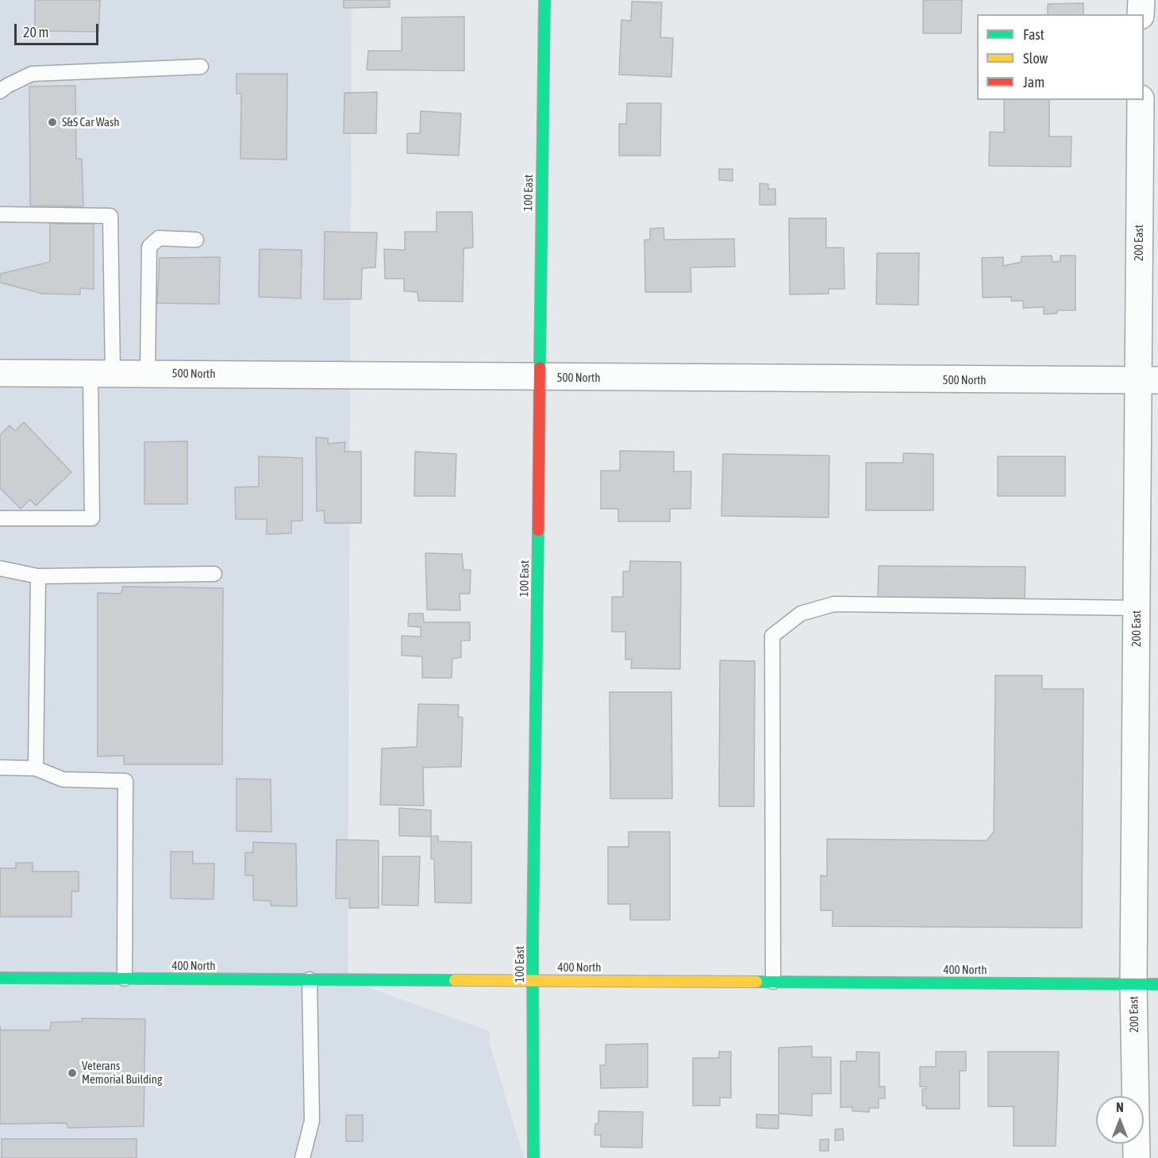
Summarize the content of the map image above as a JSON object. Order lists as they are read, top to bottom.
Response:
{
  "streets": {
    "street": [
      "100 East",
      "200 East",
      "500 North",
      "400 North"
    ]
  },
  "crossings": [
    ["100 East", "500 North"],
    ["100 East", "400 North"],
    ["200 East", "500 North"],
    ["200 East", "400 North"]
  ],
  "places": ["S&S Car Wash", "Veterans Memorial Building"],
  "legend": ["Fast", "Slow", "Jam"],
  "scale_bar": "20 m",
  "north": "top"
}
